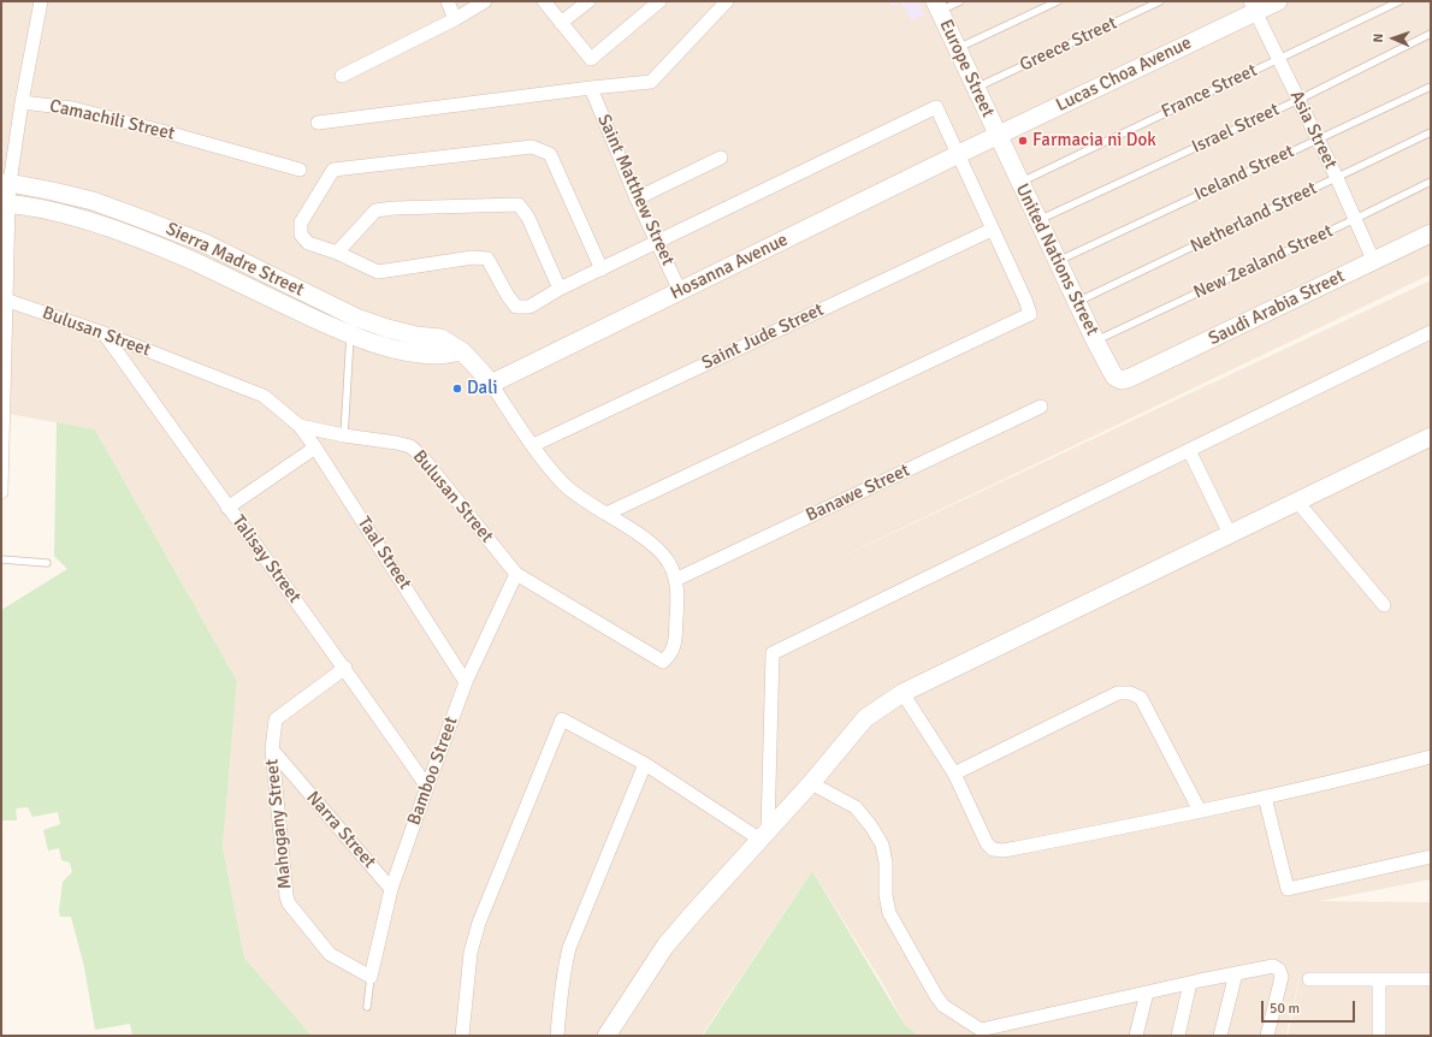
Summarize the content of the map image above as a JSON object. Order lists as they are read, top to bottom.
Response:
{
  "streets": {
    "main road": [
      "Europe Street",
      "Lucas Choa Avenue",
      "Sierra Madre Street",
      "United Nations Street",
      "Hosanna Avenue",
      "Saudi Arabia Street"
    ],
    "street": [
      "Camachili Street",
      "Asia Street",
      "Saint Matthew Street",
      "Bulusan Street",
      "Saint Jude Street",
      "Banawe Street",
      "Taal Street",
      "Talisay Street",
      "Bamboo Street",
      "Mahogany Street",
      "Narra Street"
    ],
    "lane": [
      "Greece Street",
      "France Street",
      "Israel Street",
      "Iceland Street",
      "Netherland Street",
      "New Zealand Street"
    ]
  },
  "crossings": [
    ["Greece Street", "Europe Street"],
    ["Europe Street", "Lucas Choa Avenue"],
    ["Europe Street", "United Nations Street"],
    ["Lucas Choa Avenue", "Asia Street"],
    ["Lucas Choa Avenue", "United Nations Street"],
    ["Lucas Choa Avenue", "Hosanna Avenue"],
    ["France Street", "Asia Street"],
    ["France Street", "United Nations Street"],
    ["Israel Street", "Asia Street"],
    ["Israel Street", "United Nations Street"],
    ["Asia Street", "Iceland Street"],
    ["Asia Street", "Netherland Street"],
    ["Asia Street", "New Zealand Street"],
    ["Asia Street", "Saudi Arabia Street"],
    ["Iceland Street", "United Nations Street"],
    ["Saint Matthew Street", "Hosanna Avenue"],
    ["Netherland Street", "United Nations Street"],
    ["Sierra Madre Street", "Hosanna Avenue"],
    ["Sierra Madre Street", "Bulusan Street"],
    ["Sierra Madre Street", "Saint Jude Street"],
    ["Sierra Madre Street", "Banawe Street"],
    ["United Nations Street", "New Zealand Street"],
    ["United Nations Street", "Saudi Arabia Street"],
    ["Bulusan Street", "Taal Street"],
    ["Bulusan Street", "Talisay Street"],
    ["Bulusan Street", "Bamboo Street"],
    ["Taal Street", "Bamboo Street"],
    ["Talisay Street", "Bamboo Street"],
    ["Talisay Street", "Mahogany Street"],
    ["Bamboo Street", "Mahogany Street"],
    ["Bamboo Street", "Narra Street"],
    ["Mahogany Street", "Narra Street"]
  ],
  "places": ["Farmacia ni Dok", "Dali"],
  "scale_bar": "50 m",
  "north": "left"
}
